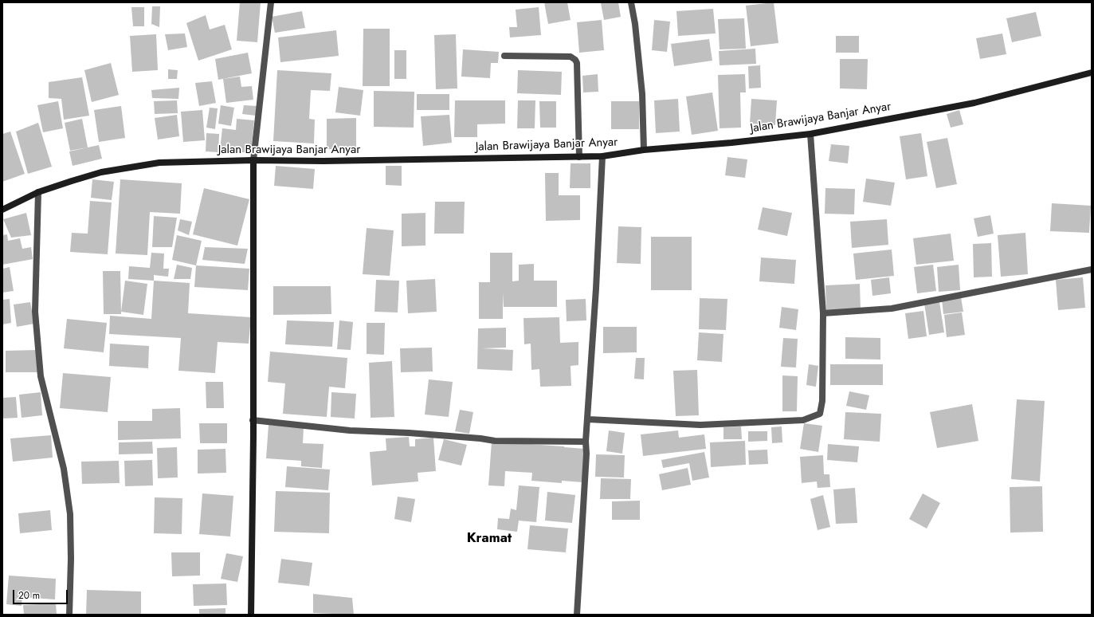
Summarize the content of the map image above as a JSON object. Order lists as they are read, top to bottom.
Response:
{
  "streets": {
    "street": ["Jalan Brawijaya Banjar Anyar"]
  },
  "districts": ["Kramat"],
  "scale_bar": "20 m"
}
